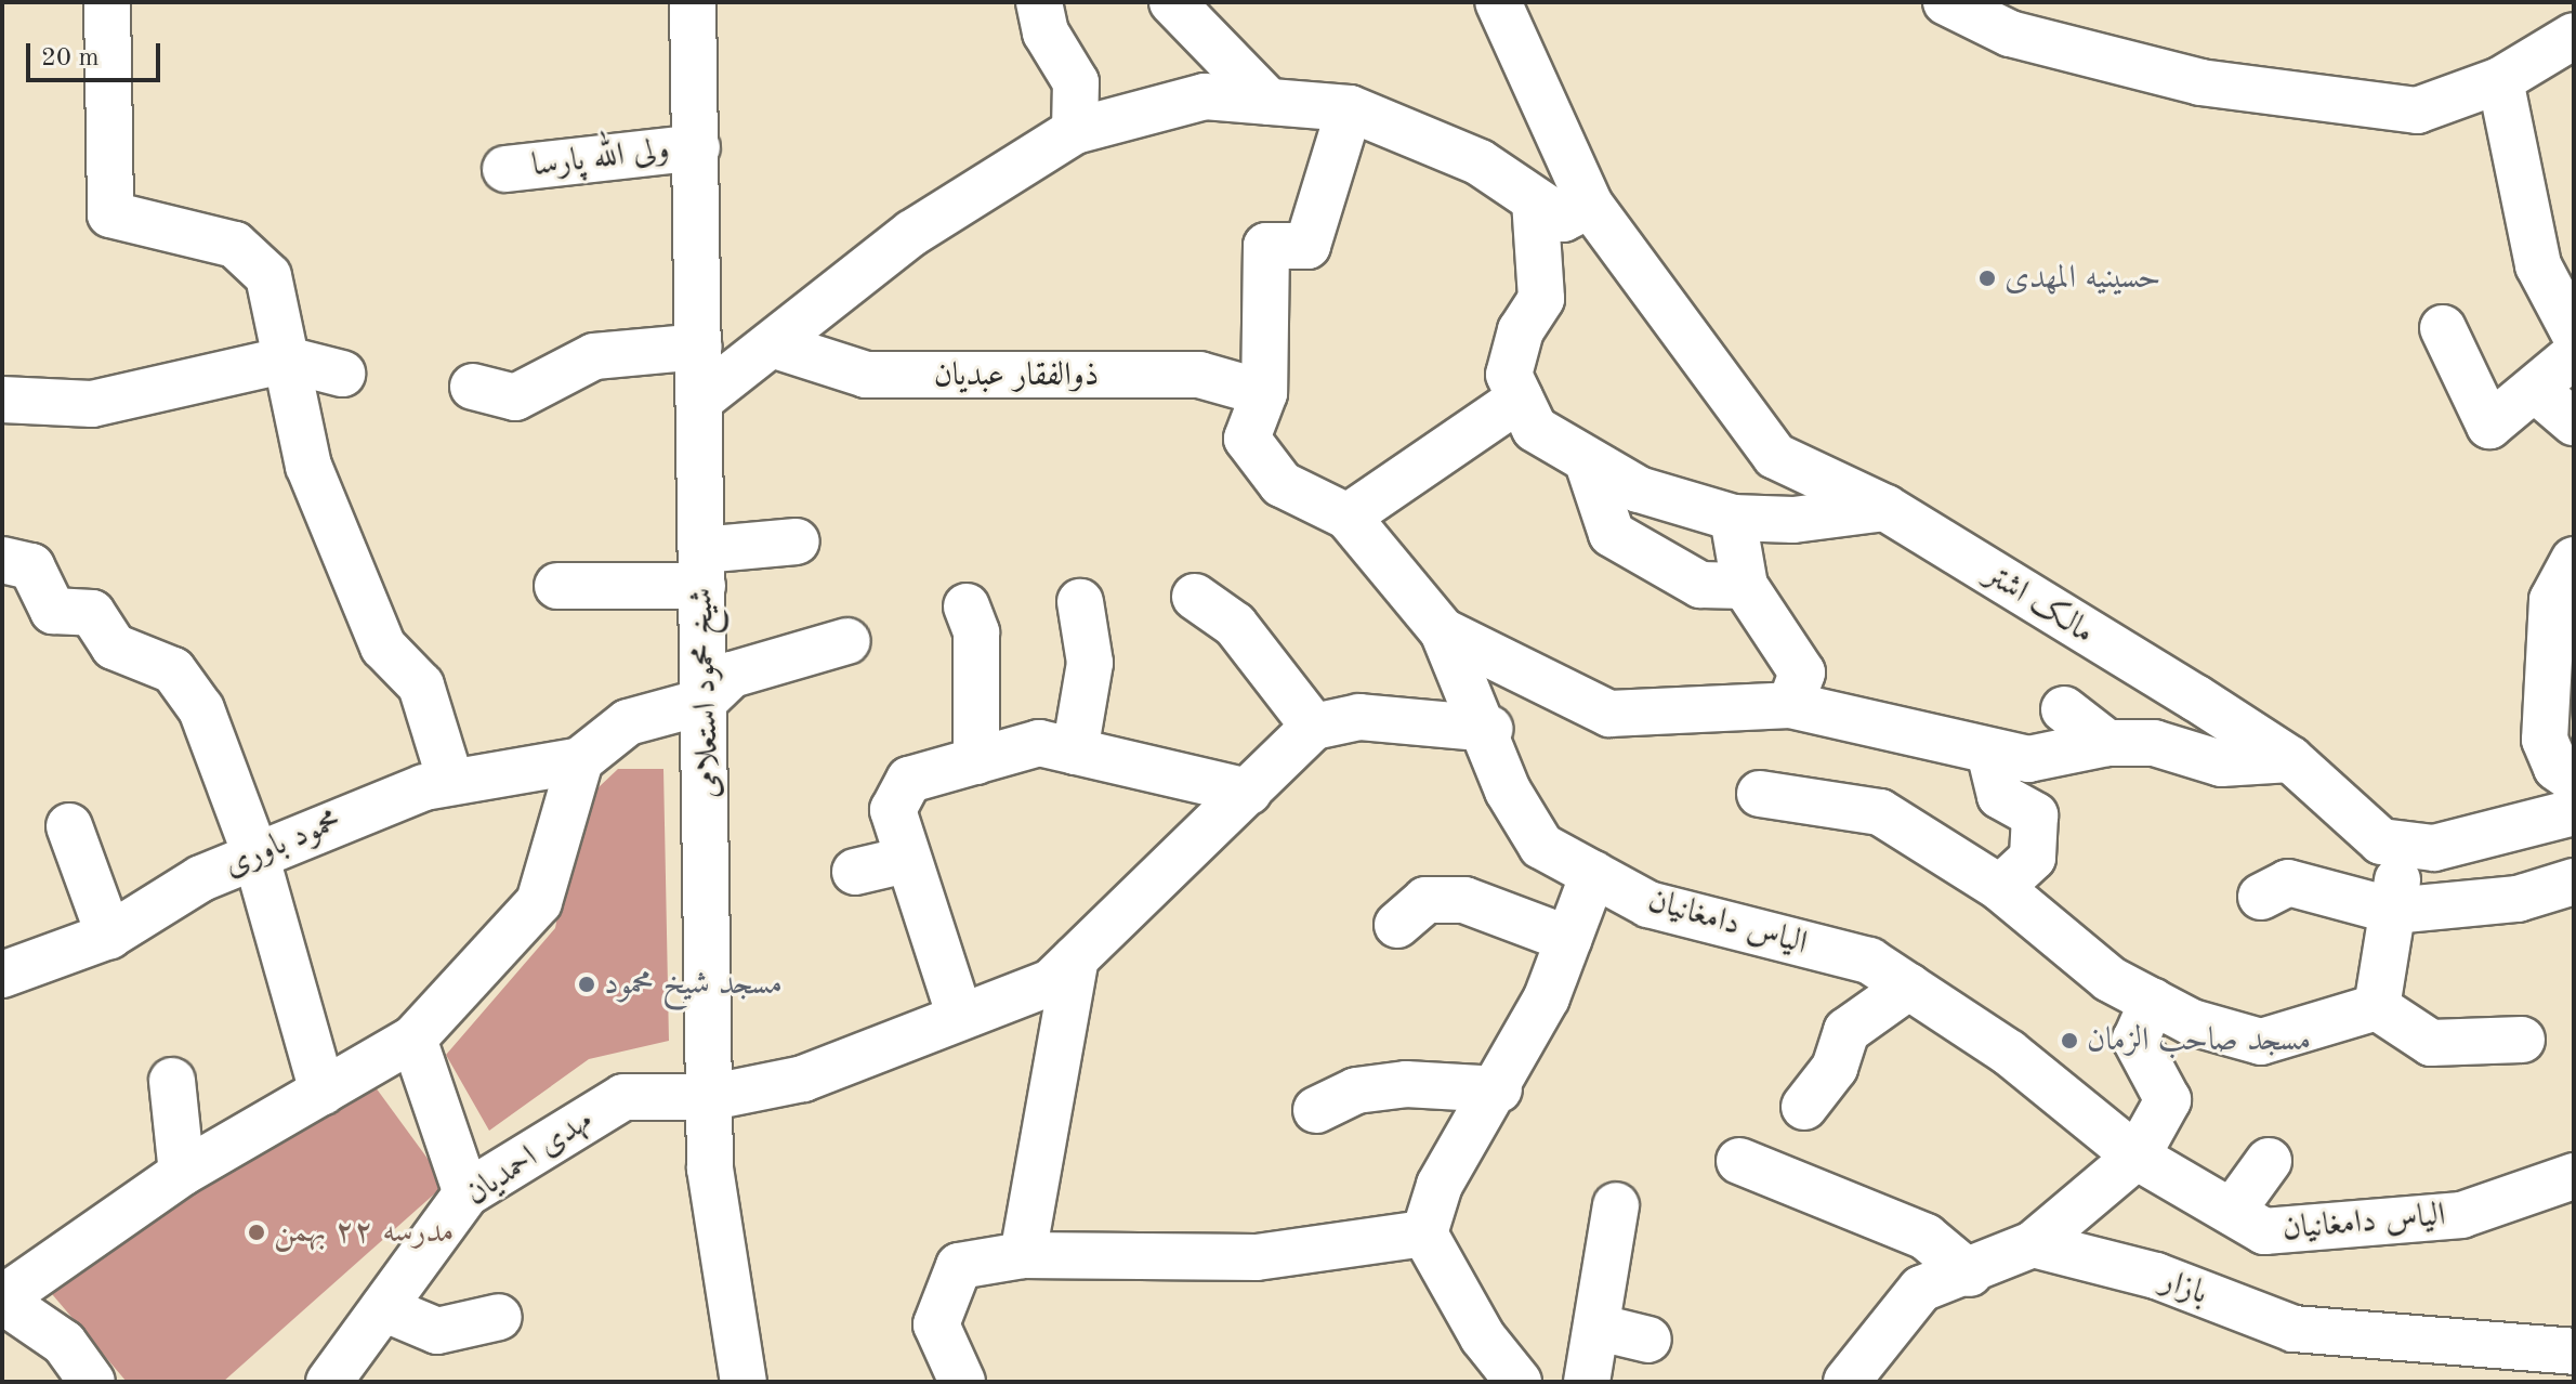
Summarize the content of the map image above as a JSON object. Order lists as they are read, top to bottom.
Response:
{
  "streets": {
    "street": [
      "ولی الله پارسا",
      "ذوالفقار عبدیان",
      "مالک اشتر",
      "شیخ محمود استعلامی",
      "محمود باوری",
      "الیاس دامغانیان",
      "مهدی احمدیان",
      "بازار"
    ]
  },
  "crossings": [
    ["ولی الله پارسا", "شیخ محمود استعلامی"],
    ["ذوالفقار عبدیان", "الیاس دامغانیان"],
    ["شیخ محمود استعلامی", "مهدی احمدیان"]
  ],
  "places": [
    "حسینیه المهدی",
    "مسجد شیخ محمود",
    "مسجد صاحب الزمان",
    "مدرسه ۲۲ بهمن"
  ],
  "scale_bar": "20 m"
}
